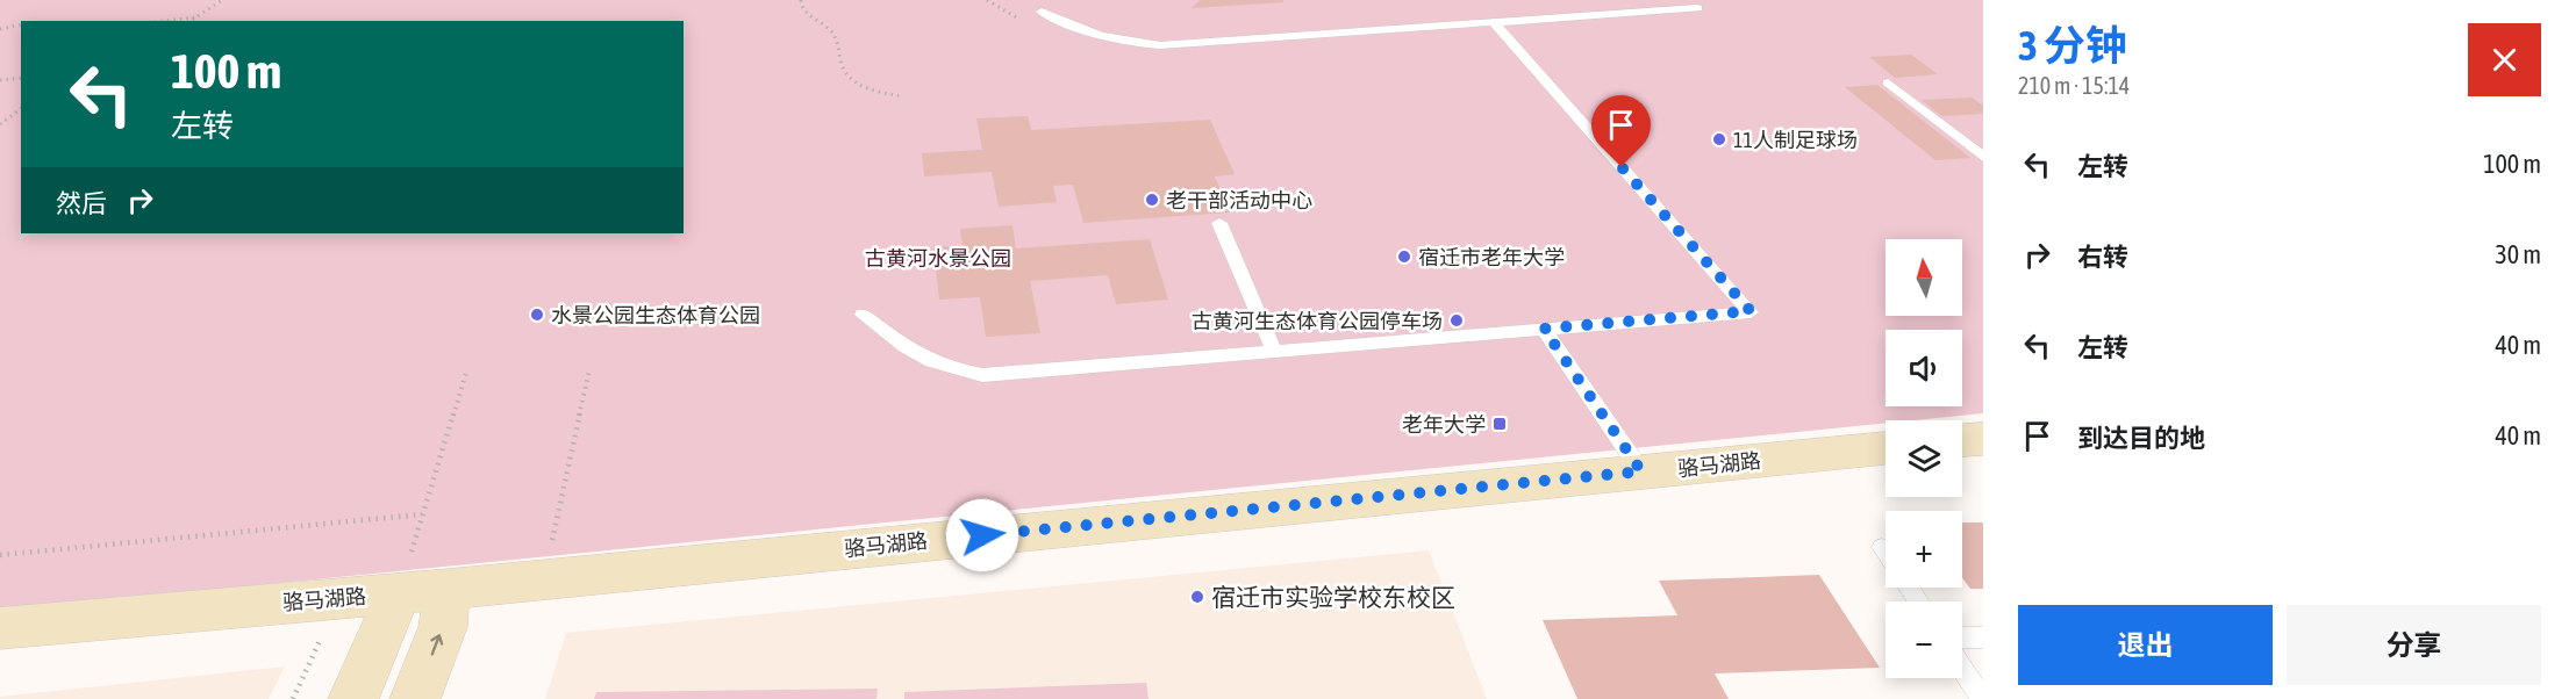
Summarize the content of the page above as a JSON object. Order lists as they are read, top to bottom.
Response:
{
  "streets": {
    "street": ["骆马湖路"]
  },
  "parks": ["古黄河水景公园"],
  "places": {
    "other": [
      "11人制足球场",
      "老干部活动中心",
      "宿迁市老年大学",
      "水景公园生态体育公园",
      "古黄河生态体育公园停车场",
      "宿迁市实验学校东校区"
    ],
    "transit": ["老年大学"]
  },
  "north": "top",
  "page": {
    "heading": ["3 分钟", "210 m · 15:14"],
    "turn": ["100 m", "左转"],
    "list": [
      {
        "name": "左转",
        "value": "100 m"
      },
      {
        "name": "右转",
        "value": "30 m"
      },
      {
        "name": "左转",
        "value": "40 m"
      },
      {
        "name": "到达目的地",
        "value": "40 m"
      }
    ],
    "then": "然后",
    "map_buttons": ["+", "−"],
    "buttons": ["退出", "分享"]
  }
}
